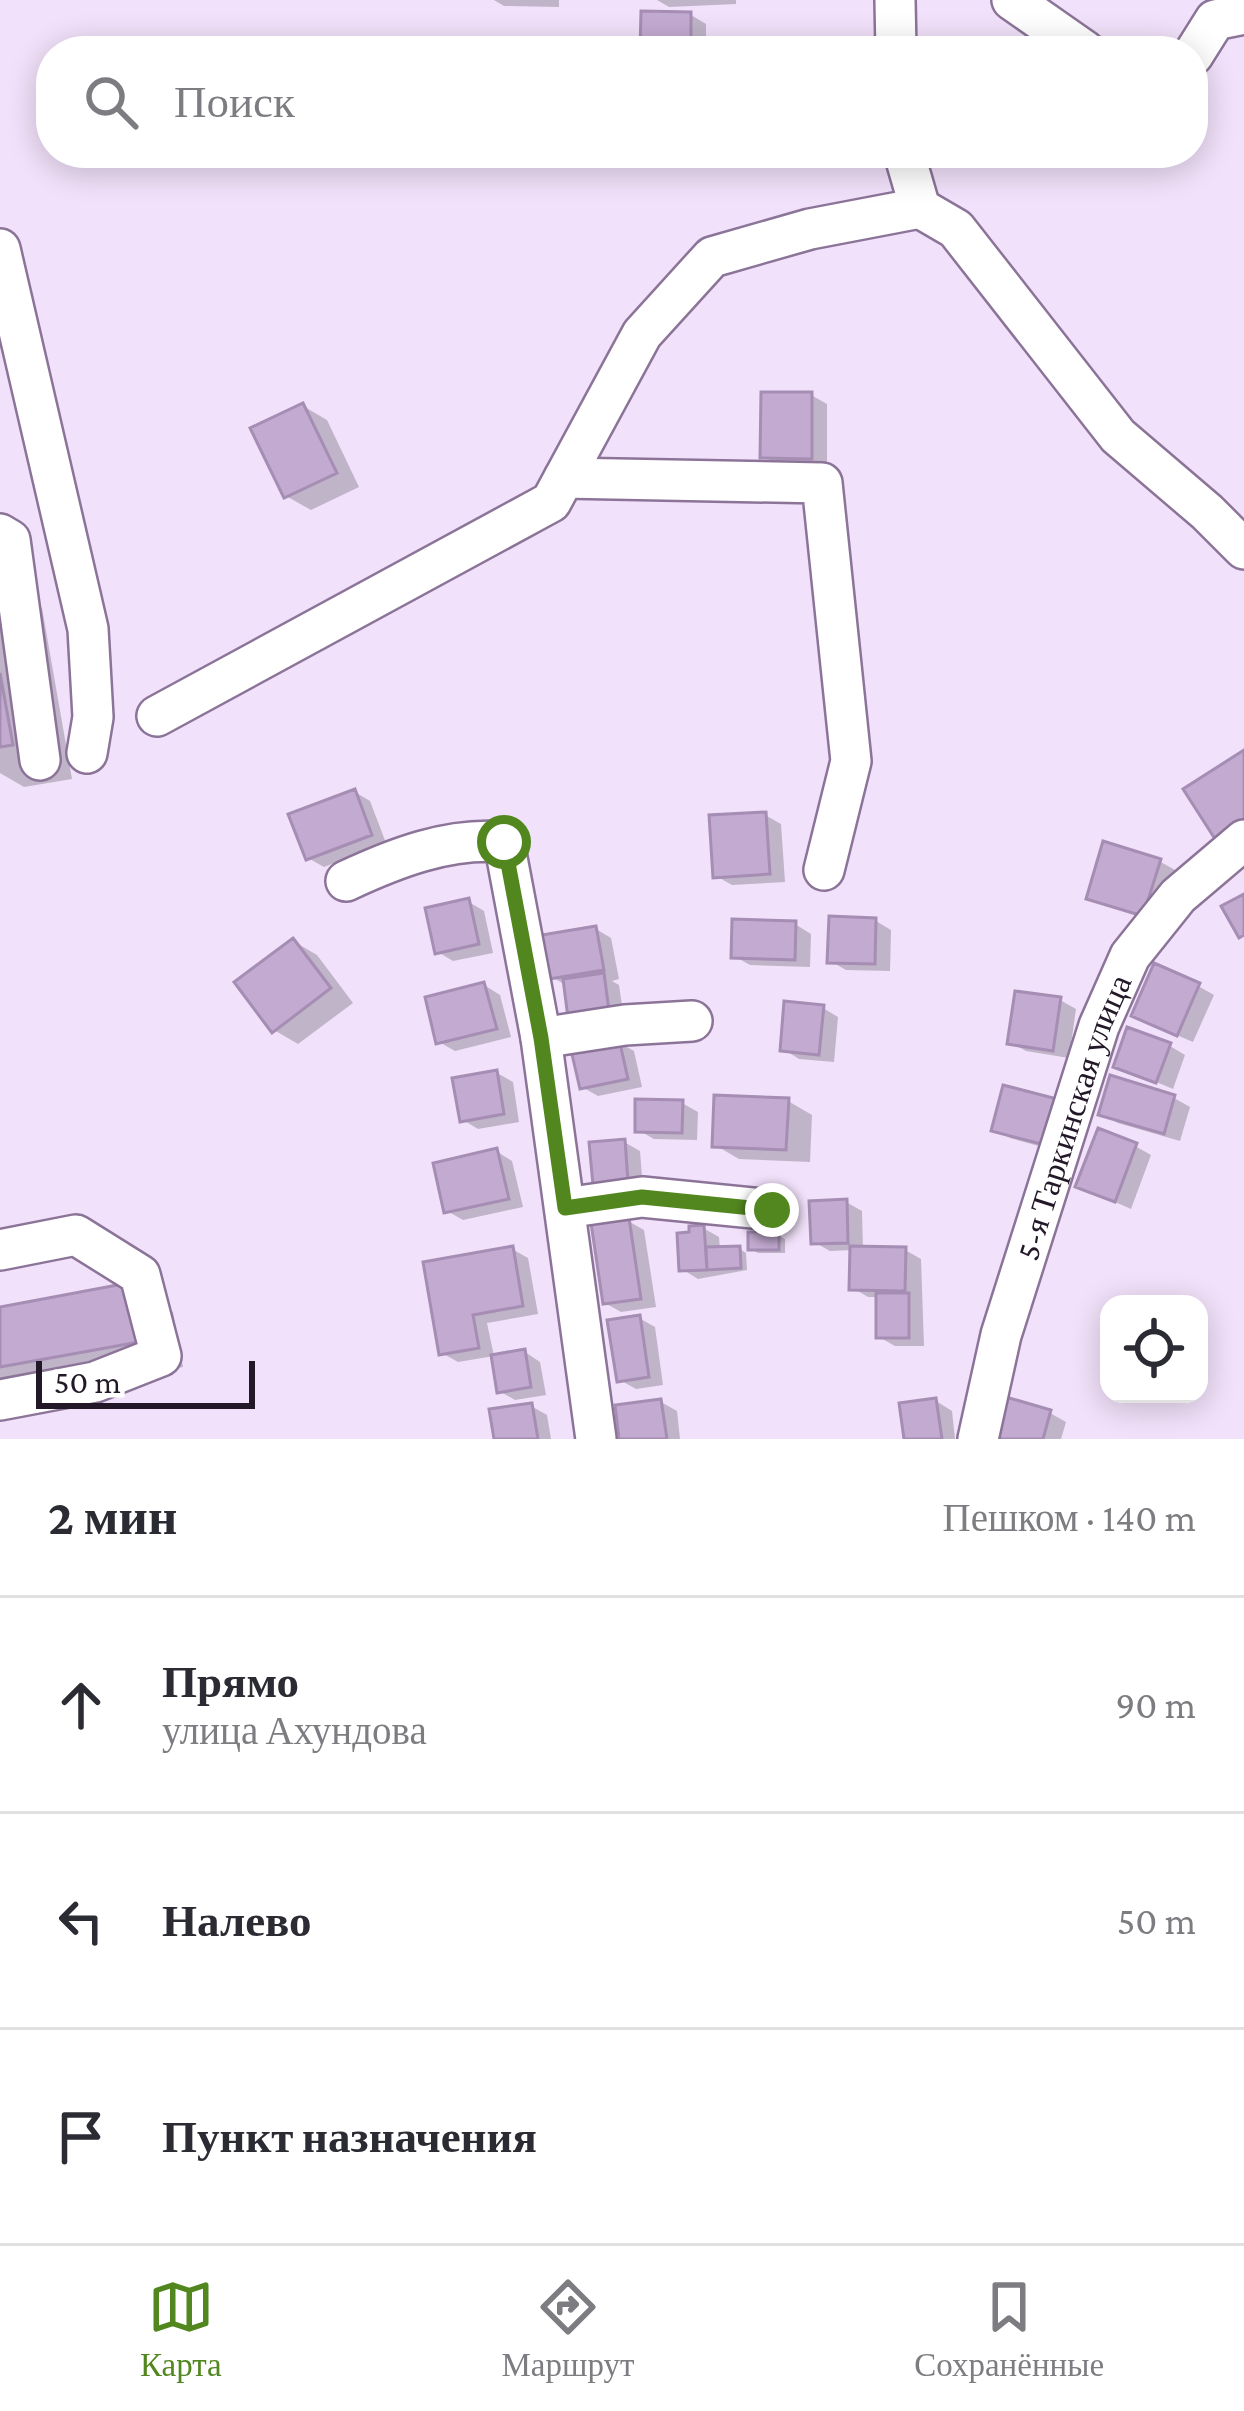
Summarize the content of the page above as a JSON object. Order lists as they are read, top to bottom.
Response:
{
  "streets": {
    "street": ["5-я Таркинская улица"]
  },
  "scale_bar": "50 m",
  "page": {
    "search": "Поиск",
    "scale": "50 m",
    "heading": ["2 мин", "Пешком · 140 m"],
    "list": [
      ["Прямо", "улица Ахундова", "90 m"],
      ["Налево", "50 m"],
      "Пункт назначения"
    ],
    "nav": ["Карта", "Маршрут", "Сохранённые"]
  }
}
